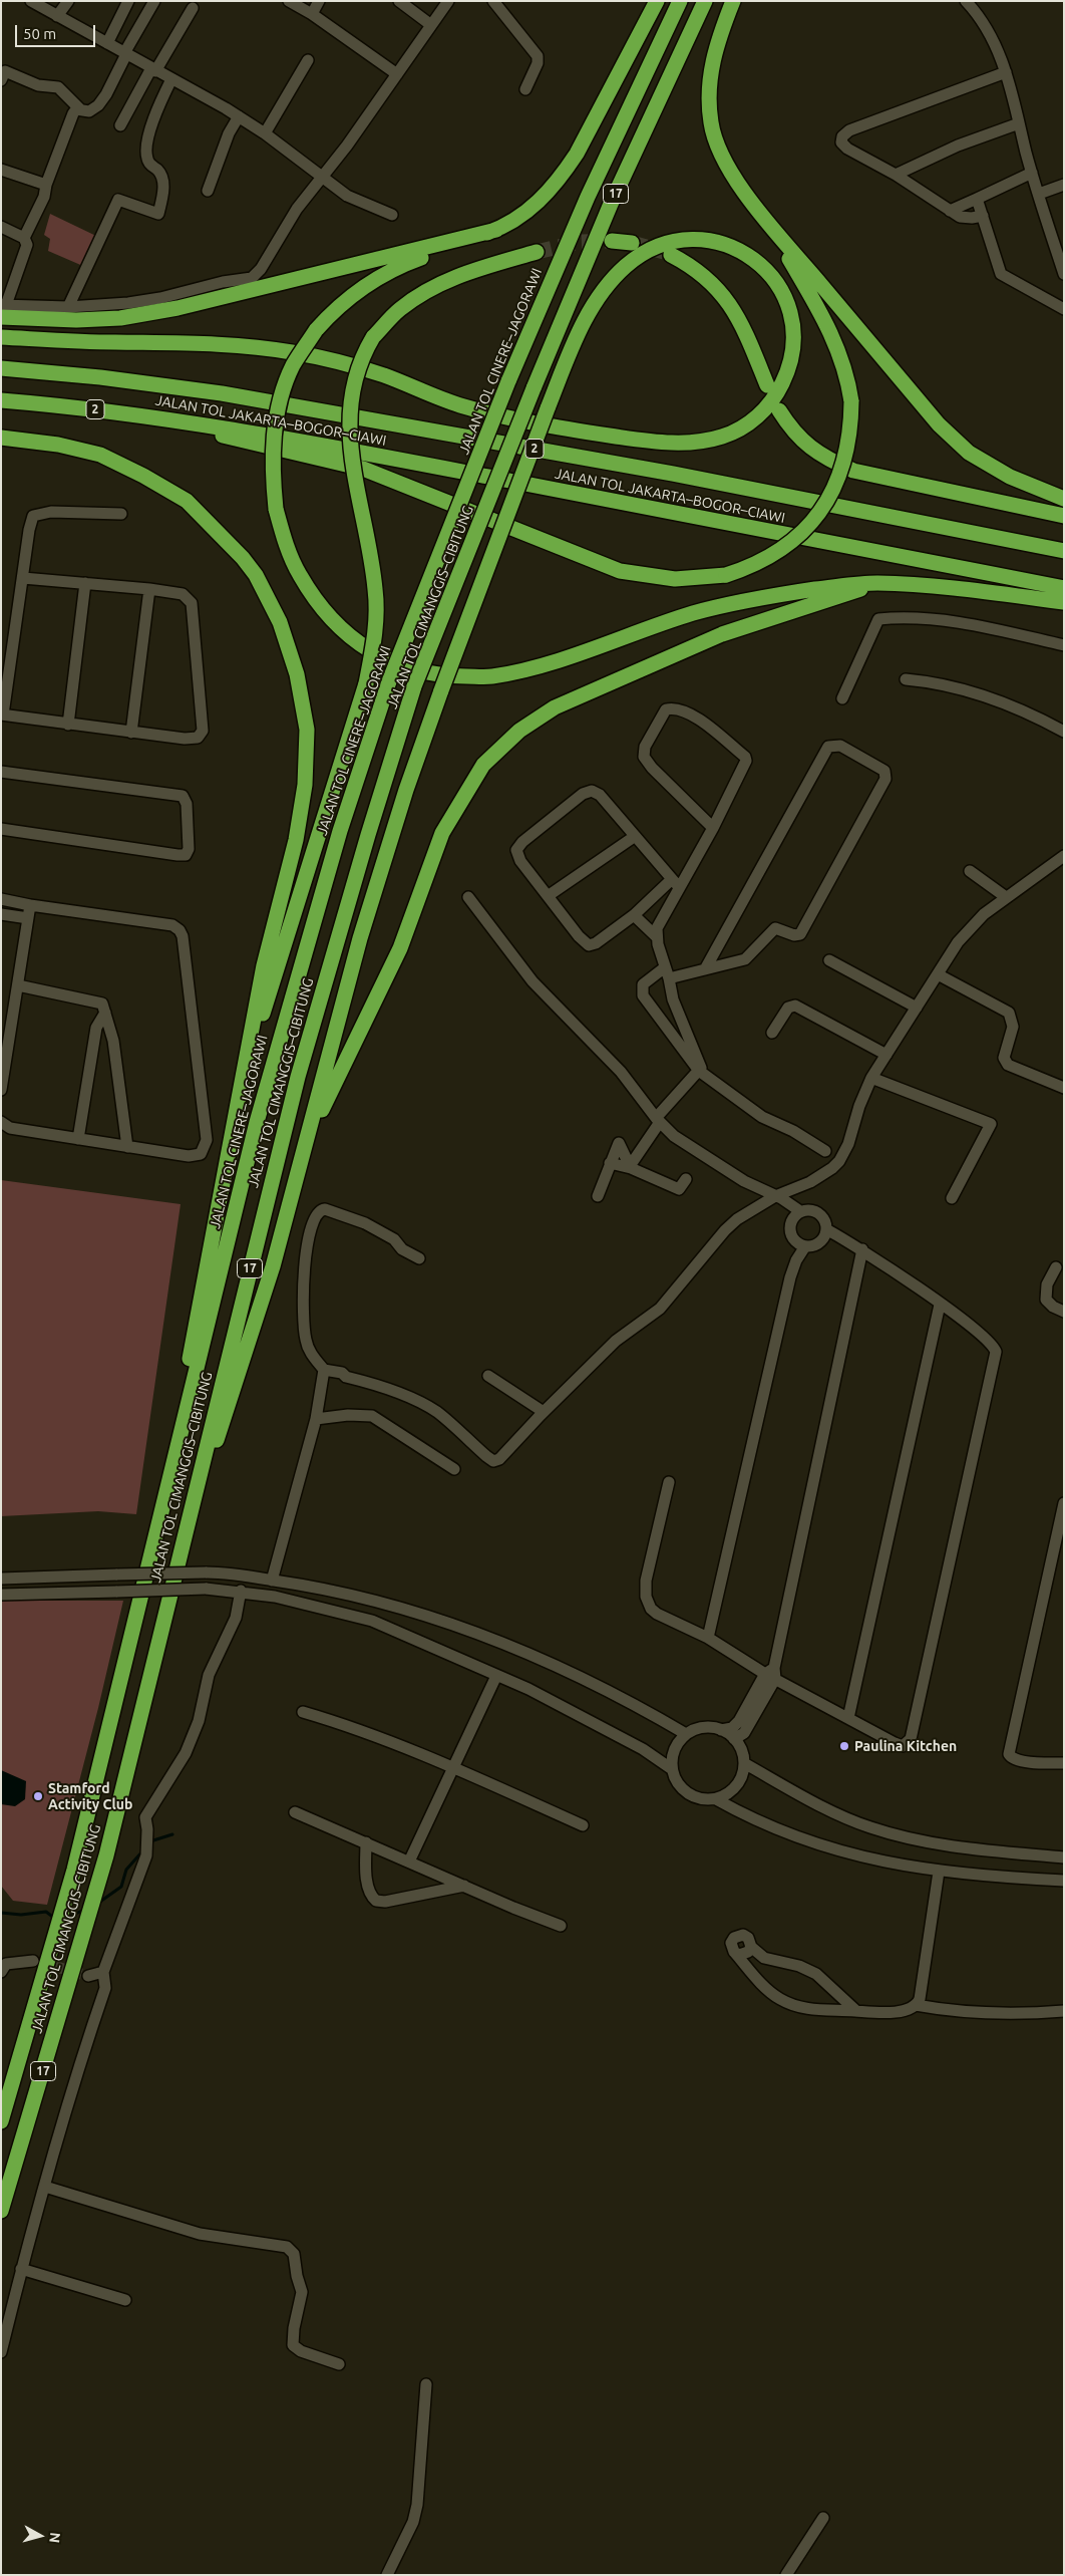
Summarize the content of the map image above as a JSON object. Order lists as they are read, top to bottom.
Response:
{
  "streets": {
    "highway": [
      "17",
      "JALAN TOL CINERE–JAGORAWI",
      "2",
      "JALAN TOL JAKARTA–BOGOR–CIAWI",
      "JALAN TOL CIMANGGIS–CIBITUNG"
    ]
  },
  "crossings": [
    ["JALAN TOL CINERE–JAGORAWI", "JALAN TOL CIMANGGIS–CIBITUNG"]
  ],
  "places": ["Paulina Kitchen", "Stamford Activity Club"],
  "scale_bar": "50 m",
  "north": "right"
}
